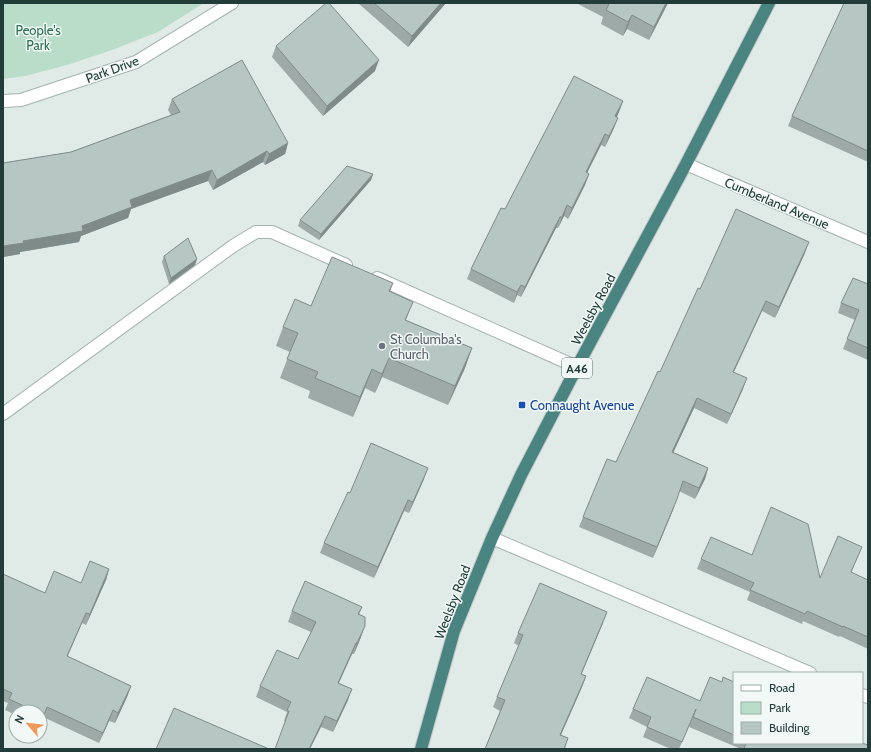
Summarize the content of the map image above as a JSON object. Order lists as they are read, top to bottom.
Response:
{
  "streets": {
    "highway": ["Weelsby Road", "A46"],
    "street": ["Park Drive", "Cumberland Avenue"]
  },
  "crossings": [
    ["Cumberland Avenue", "Weelsby Road"]
  ],
  "parks": ["People's Park"],
  "places": {
    "other": ["St Columba's Church"],
    "transit": ["Connaught Avenue"]
  },
  "legend": ["Road", "Park", "Building"],
  "north": "top left"
}
